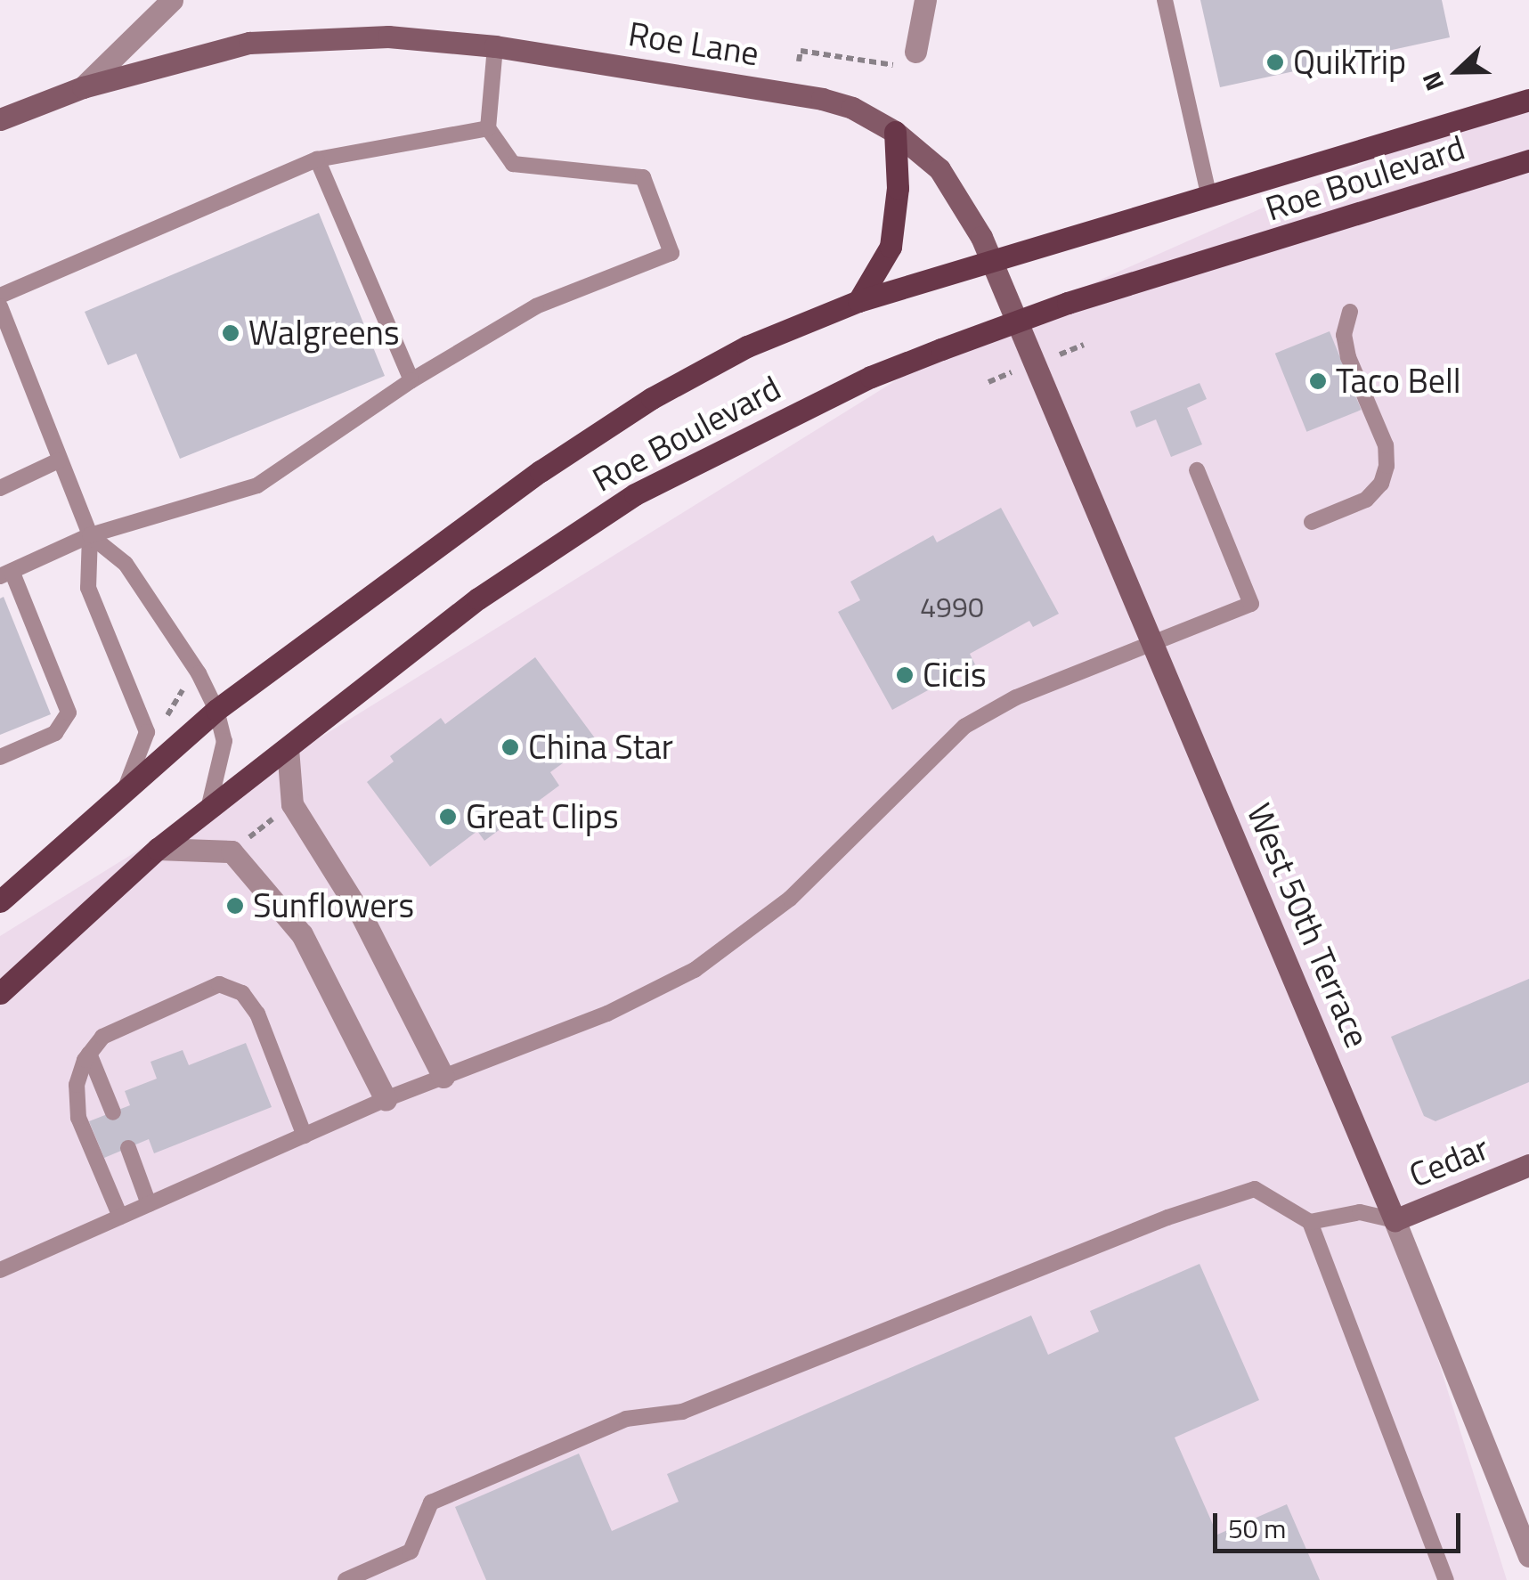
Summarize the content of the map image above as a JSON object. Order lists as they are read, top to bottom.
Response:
{
  "streets": {
    "main road": ["Roe Boulevard"],
    "street": ["Roe Lane", "West 50th Terrace", "Cedar"]
  },
  "crossings": [
    ["Roe Lane", "Roe Boulevard"],
    ["Roe Lane", "West 50th Terrace"],
    ["Roe Boulevard", "West 50th Terrace"],
    ["West 50th Terrace", "Cedar"]
  ],
  "places": [
    "QuikTrip",
    "Walgreens",
    "Taco Bell",
    "Cicis",
    "China Star",
    "Great Clips",
    "Sunflowers"
  ],
  "house_numbers": ["4990"],
  "scale_bar": "50 m",
  "north": "left"
}
